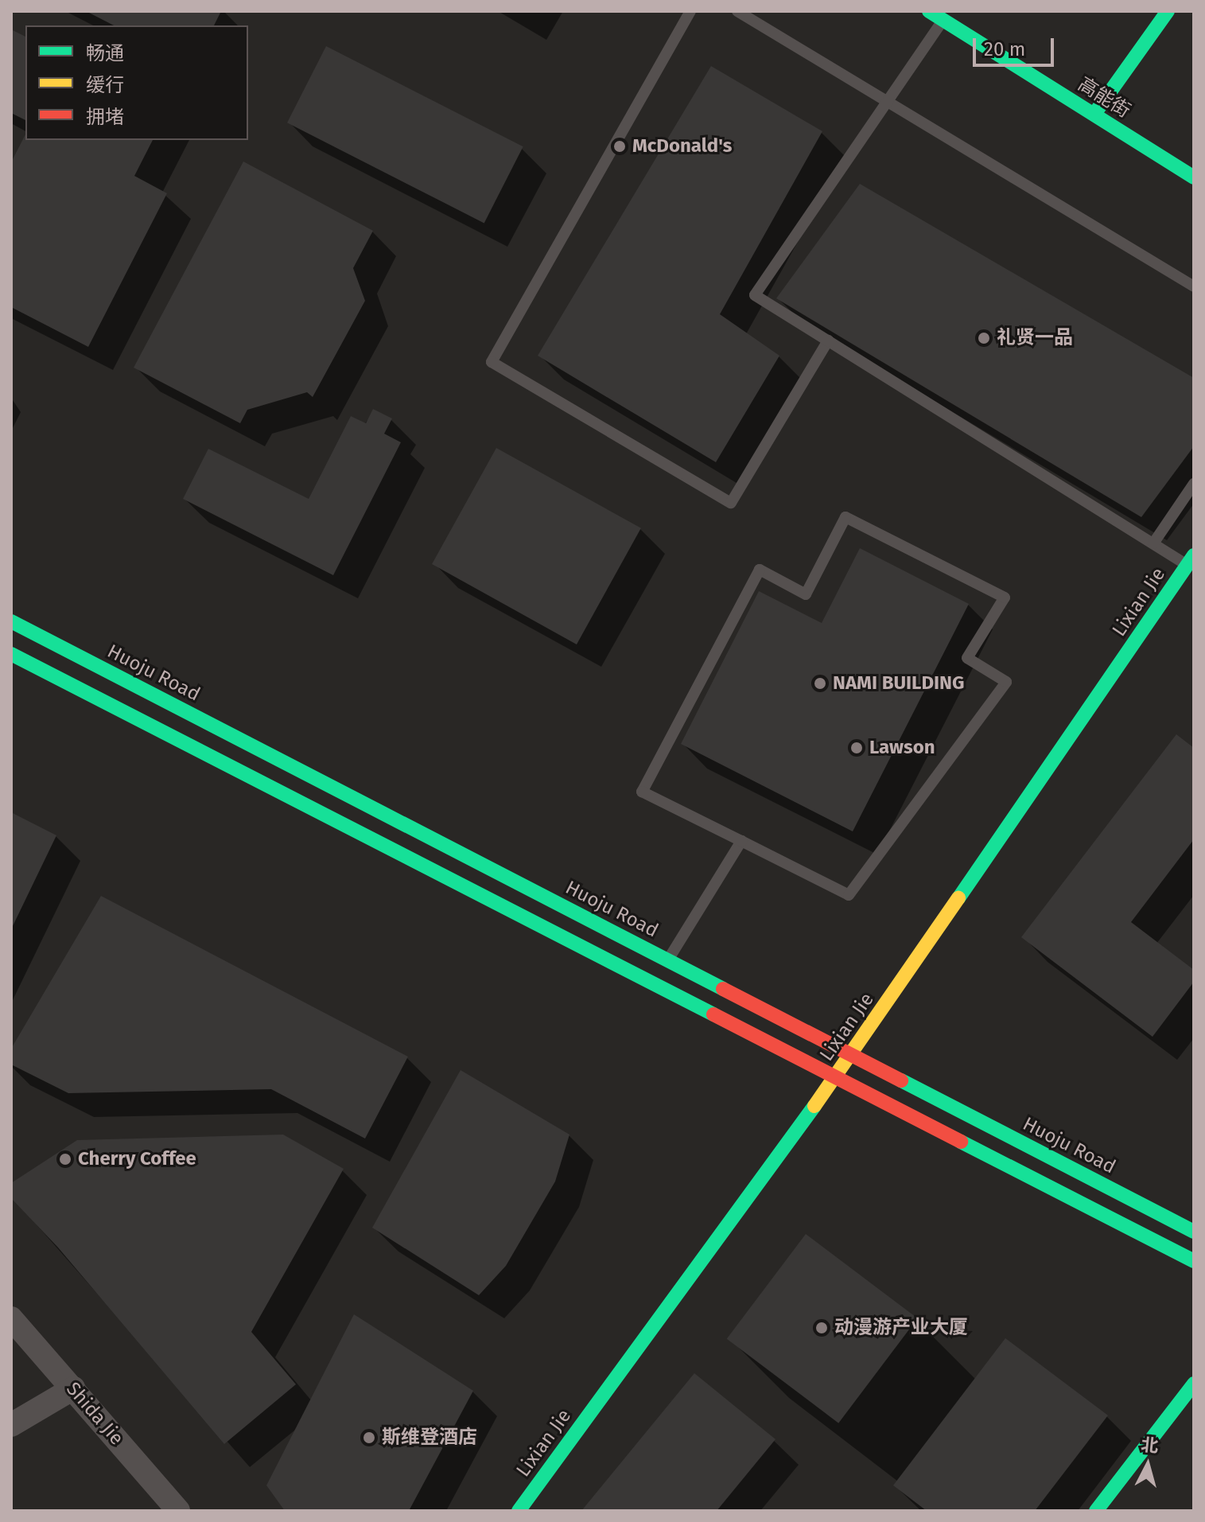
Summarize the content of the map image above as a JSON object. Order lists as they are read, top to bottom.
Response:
{
  "streets": {
    "street": [
      "高能街",
      "Lixian Jie",
      "Huoju Road",
      "Shida Jie"
    ]
  },
  "crossings": [
    ["Lixian Jie", "Huoju Road"]
  ],
  "places": [
    "McDonald's",
    "礼贤一品",
    "NAMI BUILDING",
    "Lawson",
    "Cherry Coffee",
    "动漫游产业大厦",
    "斯维登酒店"
  ],
  "legend": ["畅通", "缓行", "拥堵"],
  "scale_bar": "20 m",
  "north": "top"
}
